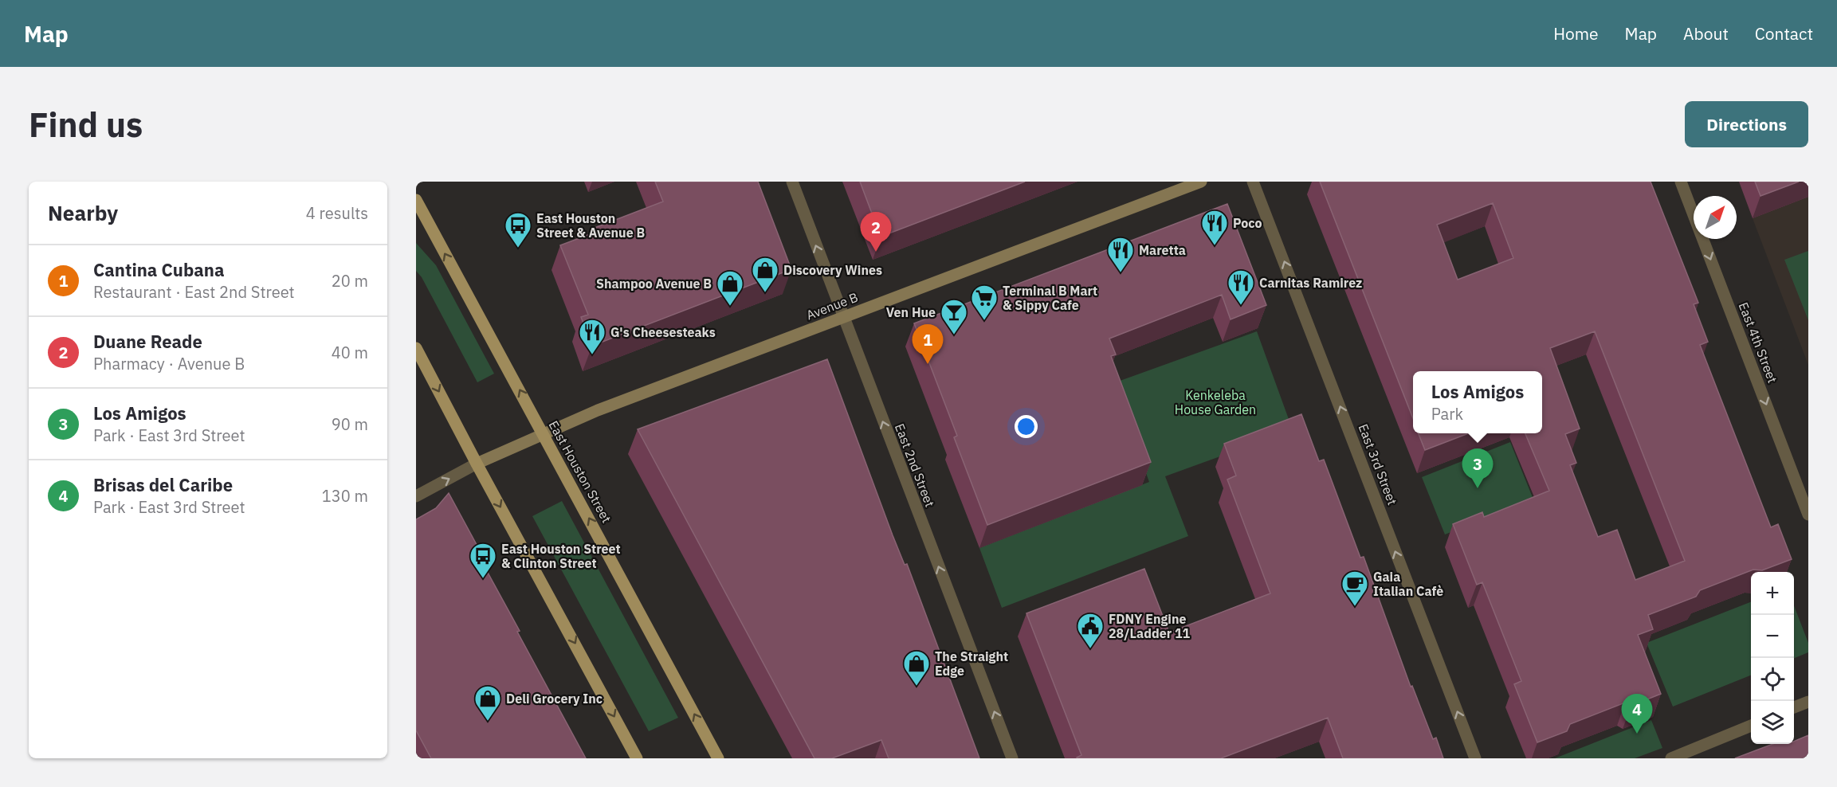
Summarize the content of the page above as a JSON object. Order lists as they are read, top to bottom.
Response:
{
  "streets": {
    "main road": ["East Houston Street"],
    "street": [
      "Avenue B",
      "East 4th Street",
      "East 3rd Street",
      "East 2nd Street"
    ]
  },
  "crossings": [
    ["Avenue B", "East 2nd Street"],
    ["Avenue B", "East Houston Street"]
  ],
  "one_way": ["East 4th Street", "East 3rd Street", "East 2nd Street"],
  "parks": ["Kenkeleba House Garden"],
  "places": {
    "restaurant": [
      "Poco",
      "Maretta",
      "Carnitas Ramirez",
      "G's Cheesesteaks"
    ],
    "bus stop": ["East Houston Street & Avenue B", "East Houston Street & Clinton Street"],
    "shop": [
      "Discovery Wines",
      "Shampoo Avenue B",
      "The Straight Edge",
      "Deli Grocery Inc"
    ],
    "supermarket": ["Terminal B Mart & Sippy Cafe"],
    "bar": ["Ven Hue"],
    "cafe": ["Gaia Italian Cafè"],
    "public building": ["FDNY Engine 28/Ladder 11"]
  },
  "north": "top right",
  "page": {
    "header": "Map",
    "nav": [
      "Home",
      "Map",
      "About",
      "Contact"
    ],
    "buttons": "Directions",
    "title": "Find us",
    "heading": ["Nearby", "4 results"],
    "pins": [
      "2",
      "1",
      "3",
      "4"
    ],
    "list": [
      {
        "mark": "1",
        "name": "Cantina Cubana",
        "note": "Restaurant · East 2nd Street",
        "value": "20 m"
      },
      {
        "mark": "2",
        "name": "Duane Reade",
        "note": "Pharmacy · Avenue B",
        "value": "40 m"
      },
      {
        "mark": "3",
        "name": "Los Amigos",
        "note": "Park · East 3rd Street",
        "value": "90 m"
      },
      {
        "mark": "4",
        "name": "Brisas del Caribe",
        "note": "Park · East 3rd Street",
        "value": "130 m"
      }
    ],
    "popup": ["Los Amigos", "Park"],
    "map_buttons": ["+", "−"]
  }
}
